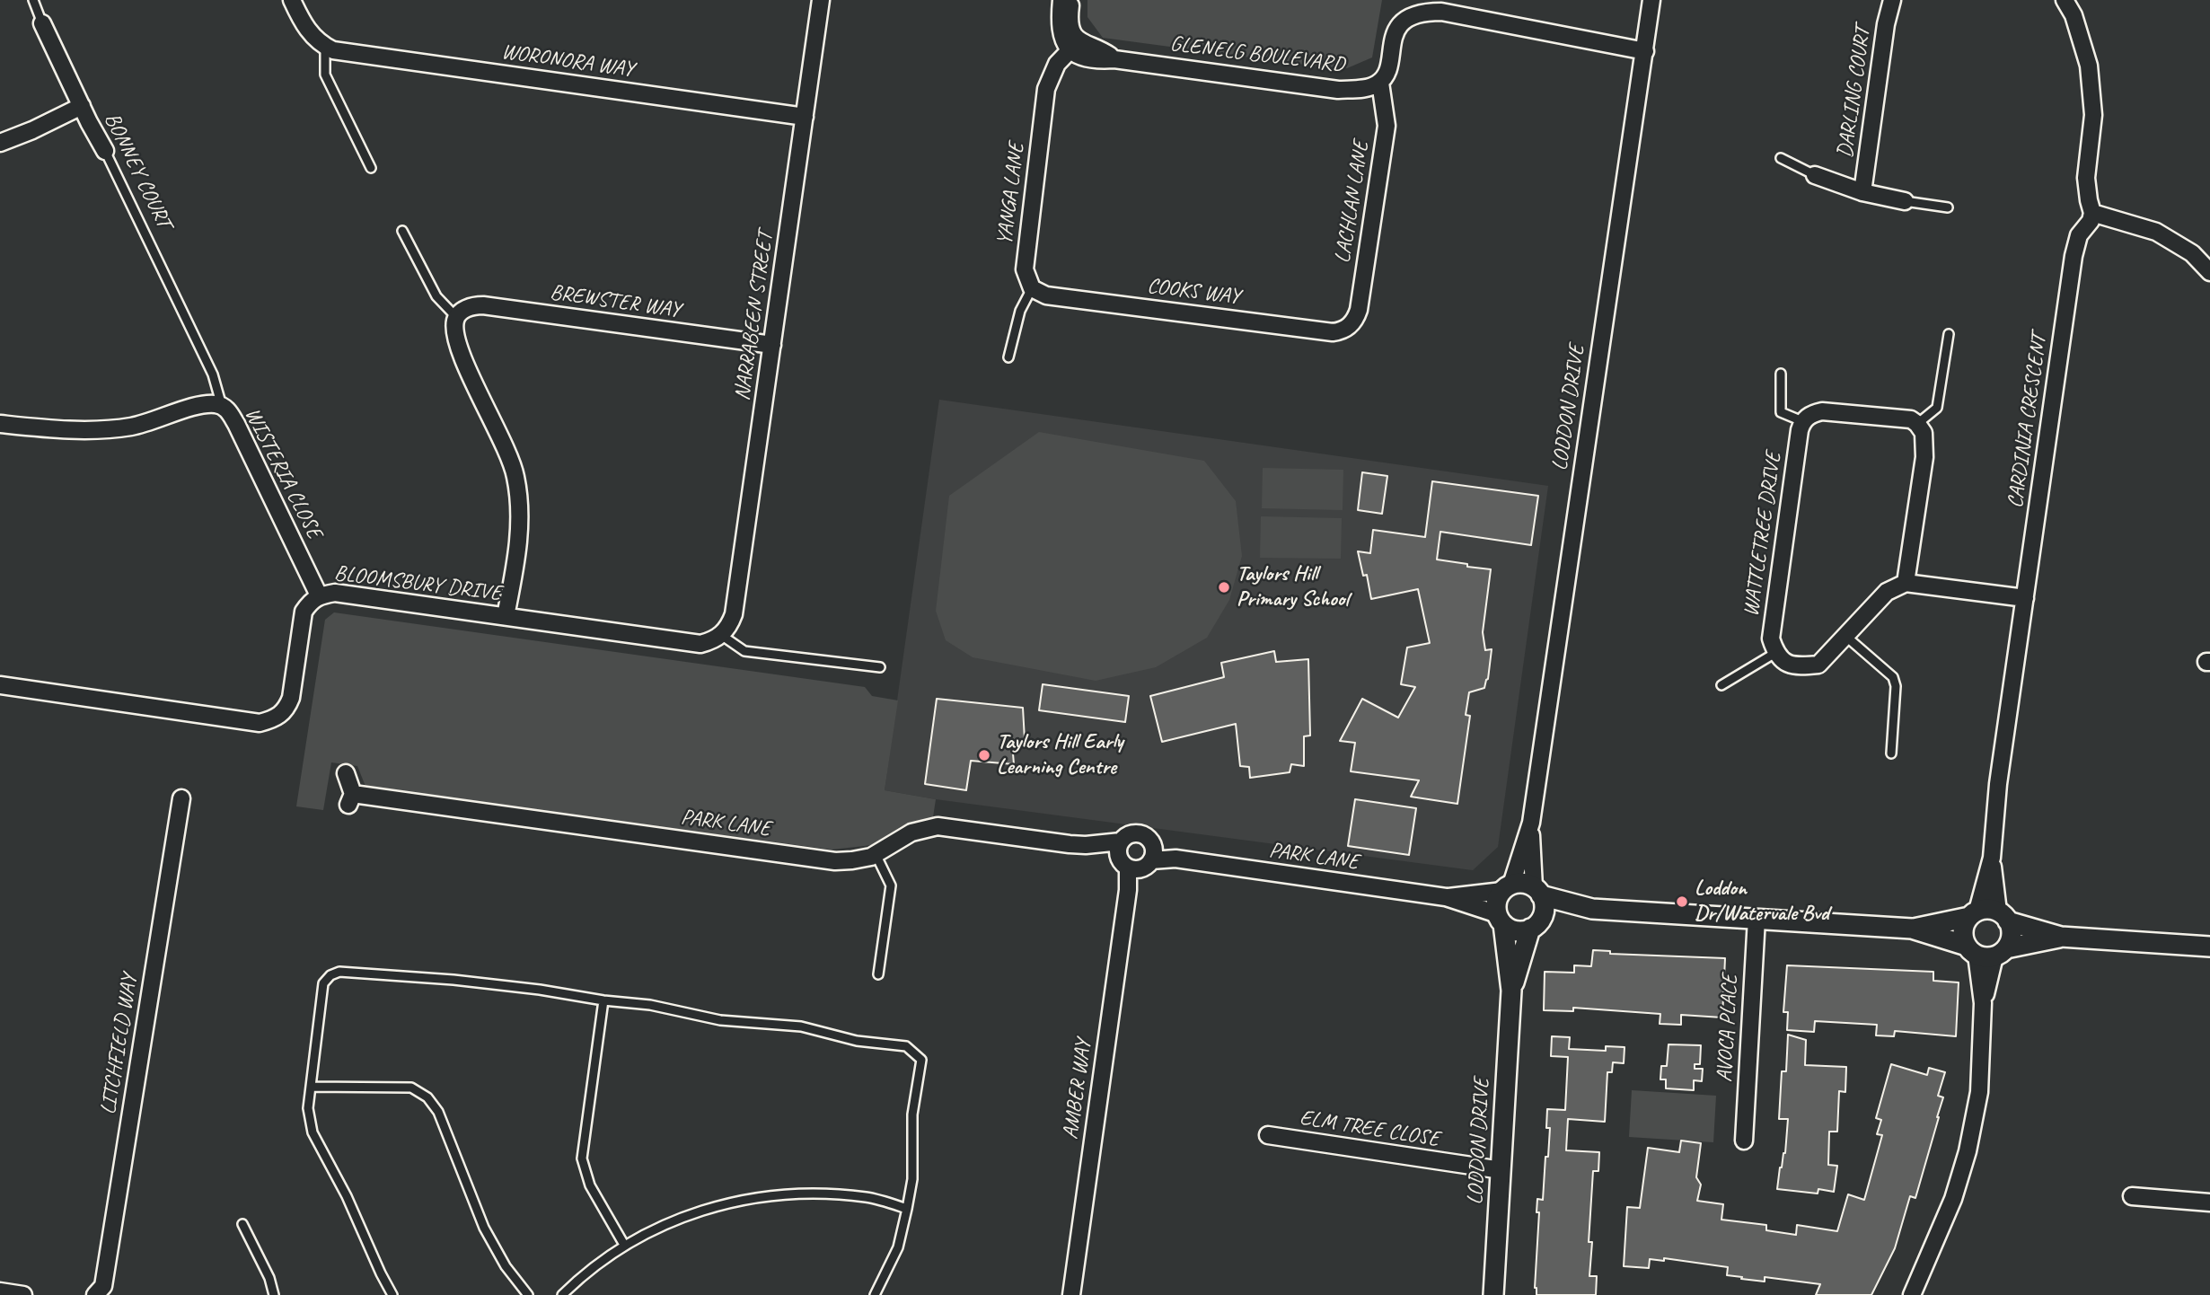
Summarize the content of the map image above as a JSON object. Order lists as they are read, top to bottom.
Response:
{
  "streets": {
    "street": [
      "GLENELG BOULEVARD",
      "WORONORA WAY",
      "DARLING COURT",
      "BONNEY COURT",
      "YANGA LANE",
      "LACHLAN LANE",
      "COOKS WAY",
      "BREWSTER WAY",
      "NARRABEEN STREET",
      "LODDON DRIVE",
      "CARDINIA CRESCENT",
      "WISTERIA CLOSE",
      "WATTLETREE DRIVE",
      "BLOOMSBURY DRIVE",
      "PARK LANE",
      "AVOCA PLACE",
      "LITCHFIELD WAY",
      "AMBER WAY",
      "ELM TREE CLOSE"
    ]
  },
  "crossings": [
    ["GLENELG BOULEVARD", "YANGA LANE"],
    ["GLENELG BOULEVARD", "LACHLAN LANE"],
    ["WORONORA WAY", "NARRABEEN STREET"],
    ["BONNEY COURT", "WISTERIA CLOSE"],
    ["YANGA LANE", "COOKS WAY"],
    ["LACHLAN LANE", "COOKS WAY"],
    ["BREWSTER WAY", "NARRABEEN STREET"],
    ["NARRABEEN STREET", "BLOOMSBURY DRIVE"],
    ["LODDON DRIVE", "PARK LANE"],
    ["LODDON DRIVE", "ELM TREE CLOSE"],
    ["WISTERIA CLOSE", "BLOOMSBURY DRIVE"],
    ["PARK LANE", "AMBER WAY"]
  ],
  "places": ["Taylors Hill Primary School", "Taylors Hill Early Learning Centre", "Loddon Dr/Watervale Bvd"]
}
